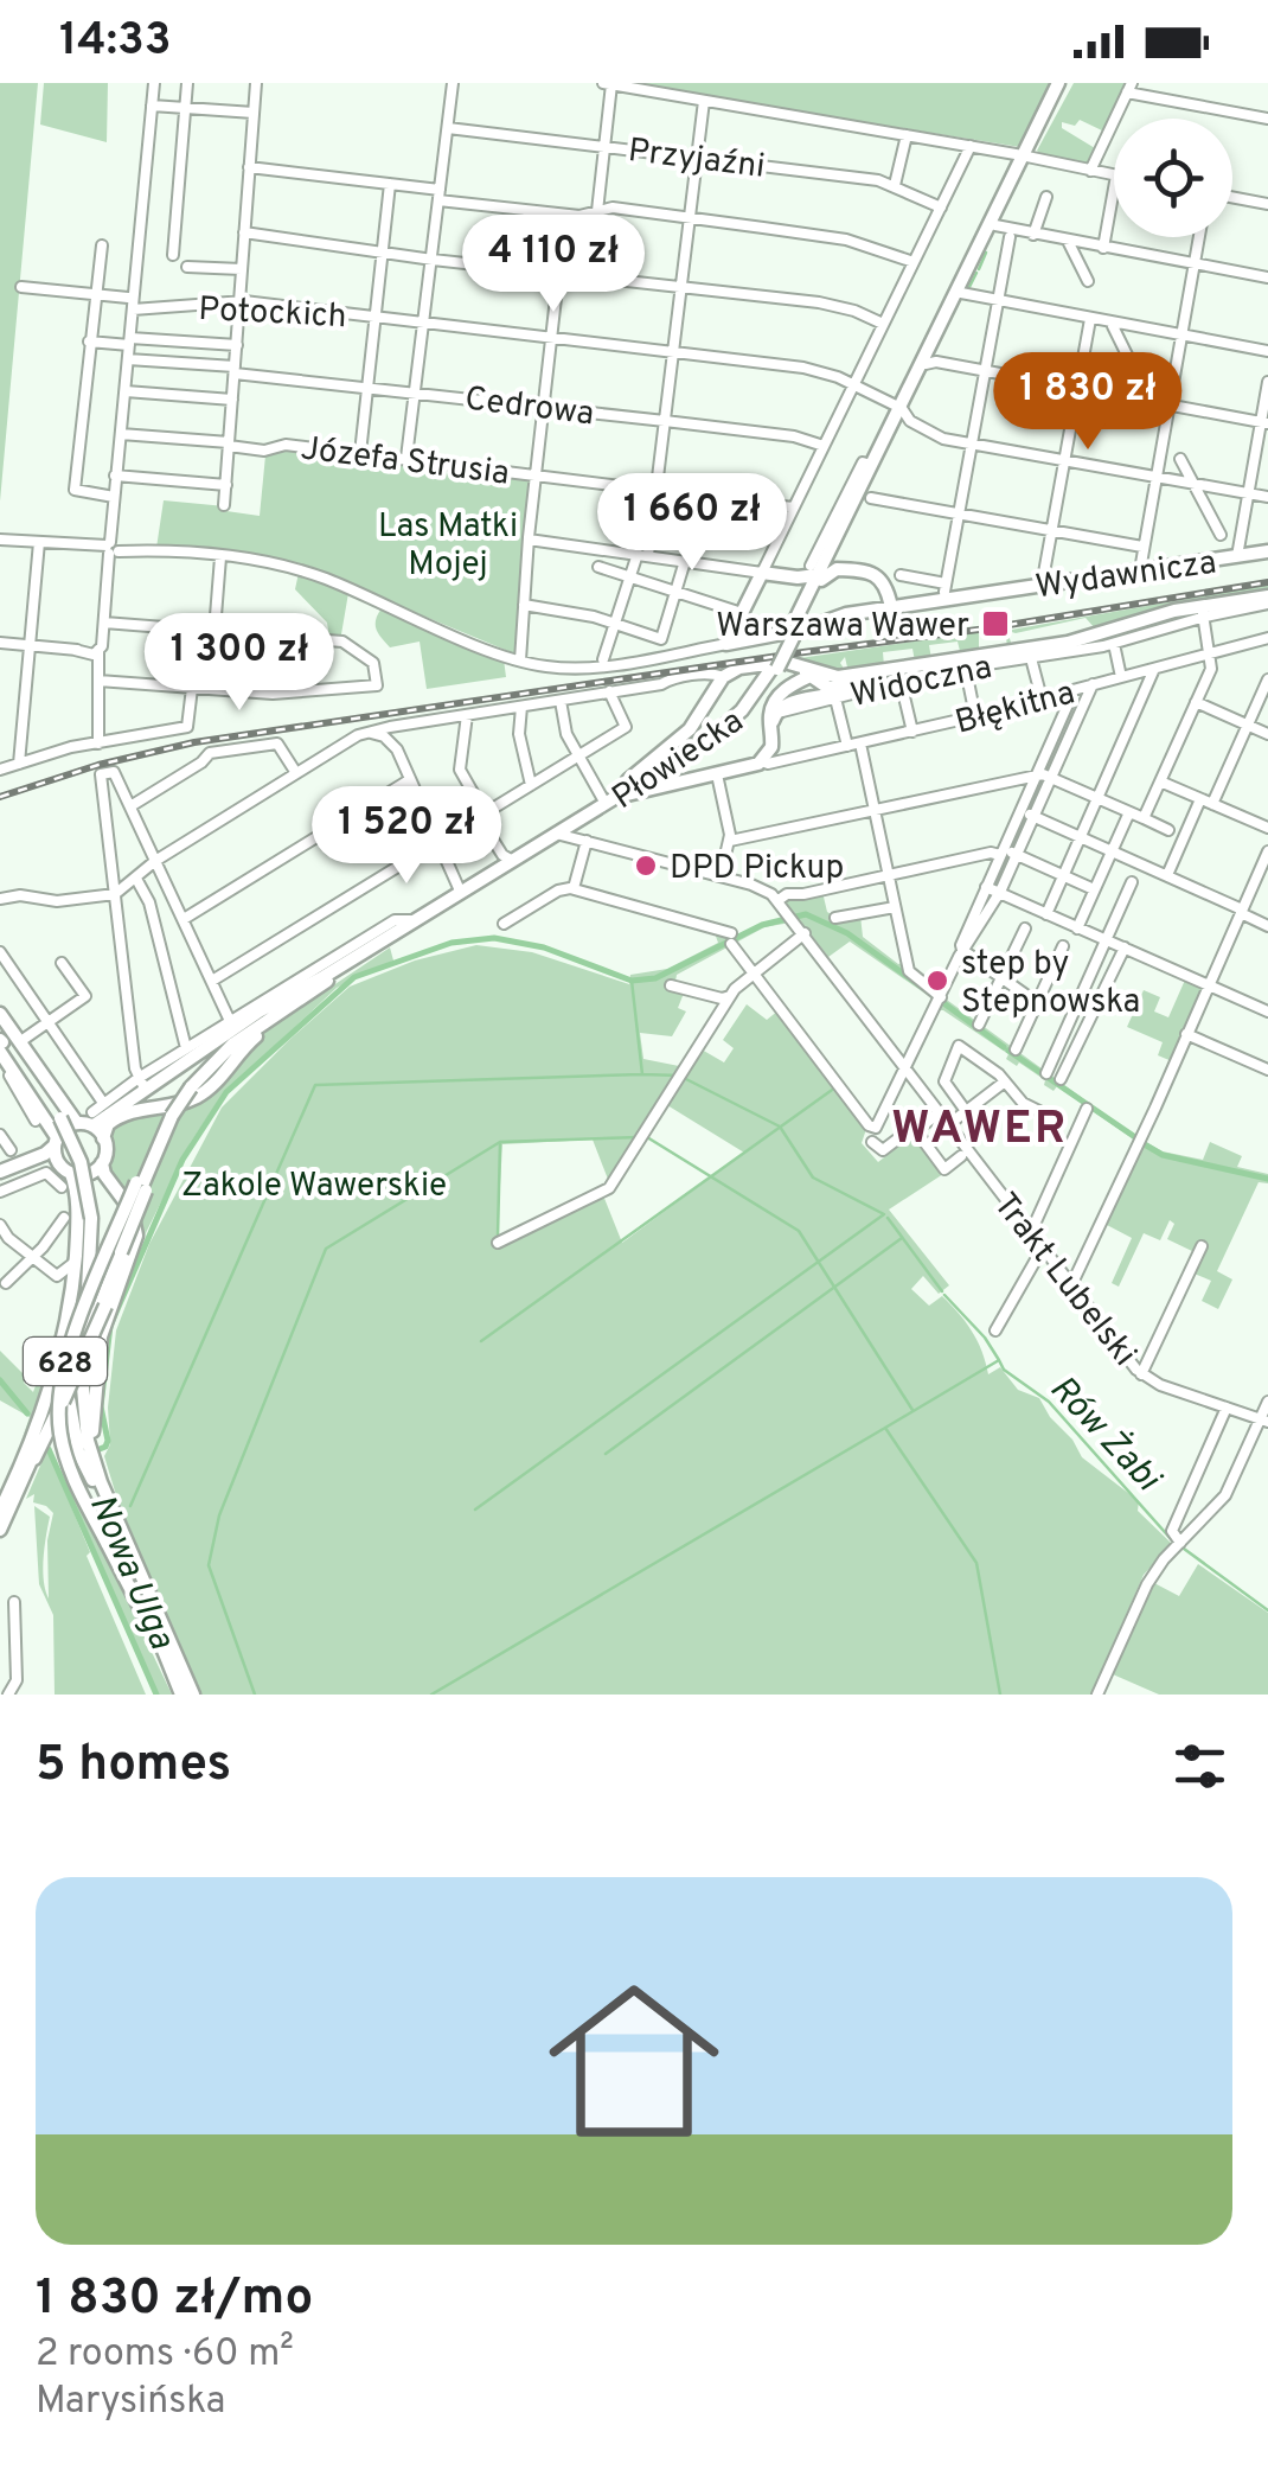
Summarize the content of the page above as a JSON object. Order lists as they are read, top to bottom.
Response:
{
  "streets": {
    "main road": [
      "Wydawnicza",
      "Widoczna",
      "Błękitna",
      "Płowiecka",
      "628"
    ],
    "street": [
      "Przyjaźni",
      "Potockich",
      "Cedrowa",
      "Józefa Strusia",
      "Trakt Lubelski"
    ]
  },
  "crossings": [
    ["Potockich", "628"],
    ["Widoczna", "Błękitna"],
    ["Widoczna", "Płowiecka"],
    ["Błękitna", "Płowiecka"],
    ["Płowiecka", "Trakt Lubelski"],
    ["Płowiecka", "628"]
  ],
  "districts": ["WAWER"],
  "water": ["Rów Żabi", "Nowa Ulga"],
  "parks": ["Las Matki Mojej", "Zakole Wawerskie"],
  "places": {
    "transit": ["Warszawa Wawer"],
    "other": ["DPD Pickup", "step by Stepnowska"]
  },
  "page": {
    "status": "14:33",
    "price": [
      "4 110 zł",
      "1 830 zł",
      "1 660 zł",
      "1 300 zł",
      "1 520 zł"
    ],
    "heading": "5 homes",
    "list": [
      {
        "name": "1 830 zł/mo",
        "note": "2 rooms · 60 m² · Marysińska"
      }
    ]
  }
}
